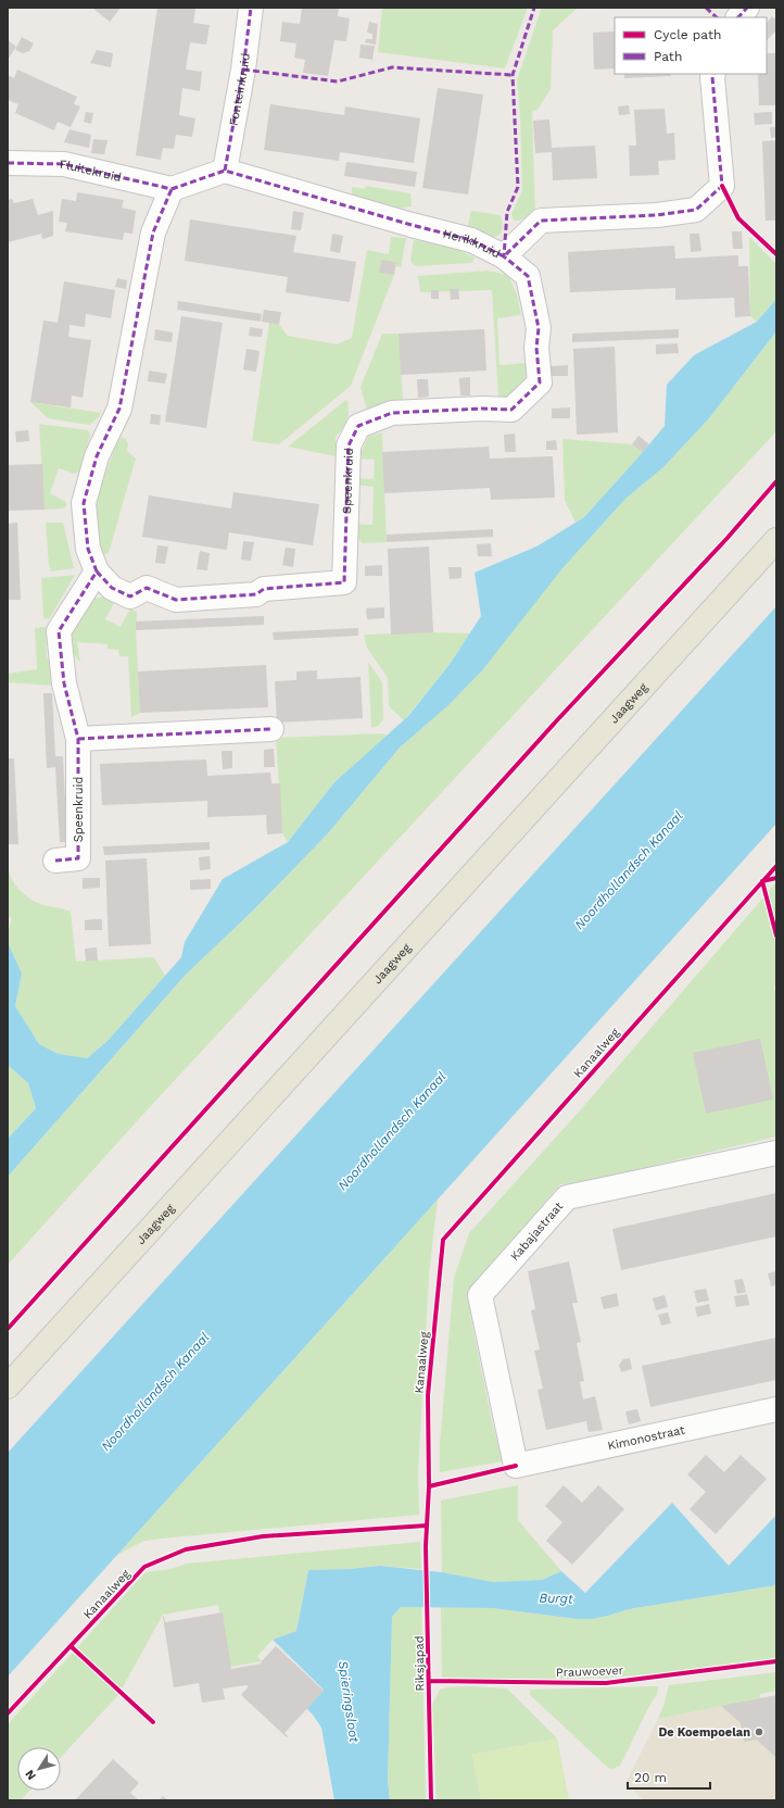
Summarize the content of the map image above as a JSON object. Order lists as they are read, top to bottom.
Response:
{
  "streets": {
    "main road": ["Jaagweg"],
    "street": [
      "Fonteinkruid",
      "Fluitekruid",
      "Herikkruid",
      "Speenkruid",
      "Kabajastraat",
      "Kimonostraat"
    ],
    "cycle path": ["Kanaalweg", "Riksjapad"]
  },
  "crossings": [
    ["Fonteinkruid", "Herikkruid"],
    ["Fluitekruid", "Speenkruid"],
    ["Herikkruid", "Speenkruid"],
    ["Kabajastraat", "Kimonostraat"]
  ],
  "water": ["Noordhollandsch Kanaal", "Burgt", "Spieringsloot"],
  "places": ["De Koempoelan"],
  "legend": ["Cycle path", "Path"],
  "scale_bar": "20 m",
  "north": "bottom left"
}
